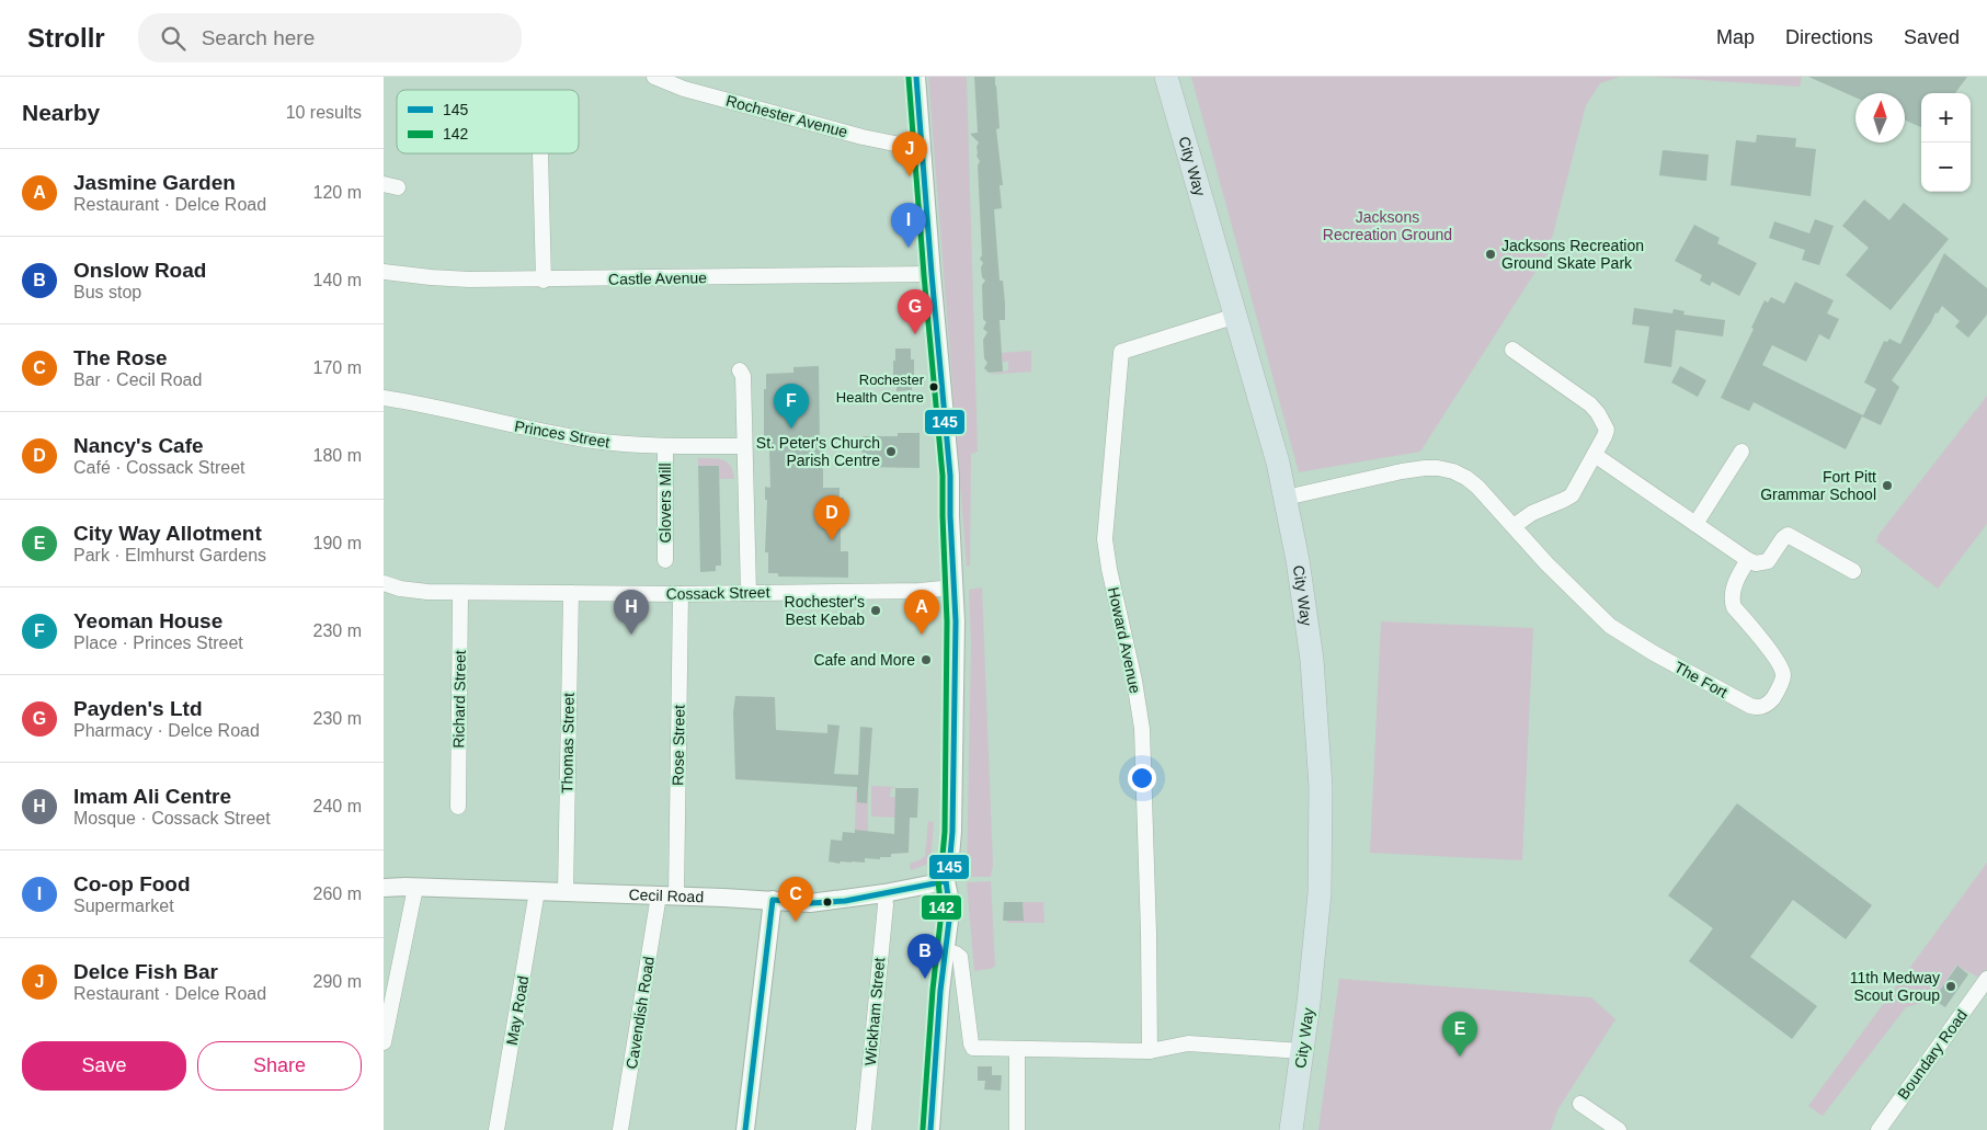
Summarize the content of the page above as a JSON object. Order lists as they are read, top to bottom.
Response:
{
  "streets": {
    "main road": ["City Way"],
    "street": [
      "Rochester Avenue",
      "Castle Avenue",
      "Princes Street",
      "Glovers Mill",
      "Cossack Street",
      "Howard Avenue",
      "The Fort",
      "Richard Street",
      "Thomas Street",
      "Rose Street",
      "Cecil Road",
      "May Road",
      "Wickham Street",
      "Cavendish Road",
      "Boundary Road"
    ]
  },
  "crossings": [
    ["City Way", "Howard Avenue"],
    ["City Way", "The Fort"],
    ["Princes Street", "Glovers Mill"],
    ["Cossack Street", "Richard Street"],
    ["Cossack Street", "Thomas Street"],
    ["Cossack Street", "Rose Street"],
    ["Thomas Street", "Cecil Road"],
    ["Rose Street", "Cecil Road"],
    ["Rose Street", "Cavendish Road"],
    ["Cecil Road", "May Road"],
    ["Cecil Road", "Wickham Street"],
    ["Cecil Road", "Cavendish Road"]
  ],
  "parks": ["Jacksons Recreation Ground"],
  "places": [
    "Jacksons Recreation Ground Skate Park",
    "Rochester Health Centre",
    "St. Peter's Church Parish Centre",
    "Fort Pitt Grammar School",
    "Rochester's Best Kebab",
    "Cafe and More",
    "11th Medway Scout Group"
  ],
  "lines": ["transit line 145", "transit line 142"],
  "legend": ["145", "142"],
  "north": "top",
  "page": {
    "header": "Strollr",
    "search": "Search here",
    "nav": ["Map", "Directions", "Saved"],
    "heading": ["Nearby", "10 results"],
    "map_buttons": ["+", "−"],
    "pins": [
      "J",
      "I",
      "G",
      "F",
      "D",
      "A",
      "H",
      "C",
      "B",
      "E"
    ],
    "list": [
      {
        "mark": "A",
        "name": "Jasmine Garden",
        "note": "Restaurant · Delce Road",
        "value": "120 m"
      },
      {
        "mark": "B",
        "name": "Onslow Road",
        "note": "Bus stop",
        "value": "140 m"
      },
      {
        "mark": "C",
        "name": "The Rose",
        "note": "Bar · Cecil Road",
        "value": "170 m"
      },
      {
        "mark": "D",
        "name": "Nancy's Cafe",
        "note": "Café · Cossack Street",
        "value": "180 m"
      },
      {
        "mark": "E",
        "name": "City Way Allotment",
        "note": "Park · Elmhurst Gardens",
        "value": "190 m"
      },
      {
        "mark": "F",
        "name": "Yeoman House",
        "note": "Place · Princes Street",
        "value": "230 m"
      },
      {
        "mark": "G",
        "name": "Payden's Ltd",
        "note": "Pharmacy · Delce Road",
        "value": "230 m"
      },
      {
        "mark": "H",
        "name": "Imam Ali Centre",
        "note": "Mosque · Cossack Street",
        "value": "240 m"
      },
      {
        "mark": "I",
        "name": "Co-op Food",
        "note": "Supermarket",
        "value": "260 m"
      },
      {
        "mark": "J",
        "name": "Delce Fish Bar",
        "note": "Restaurant · Delce Road",
        "value": "290 m"
      }
    ],
    "buttons": ["Save", "Share"]
  }
}
